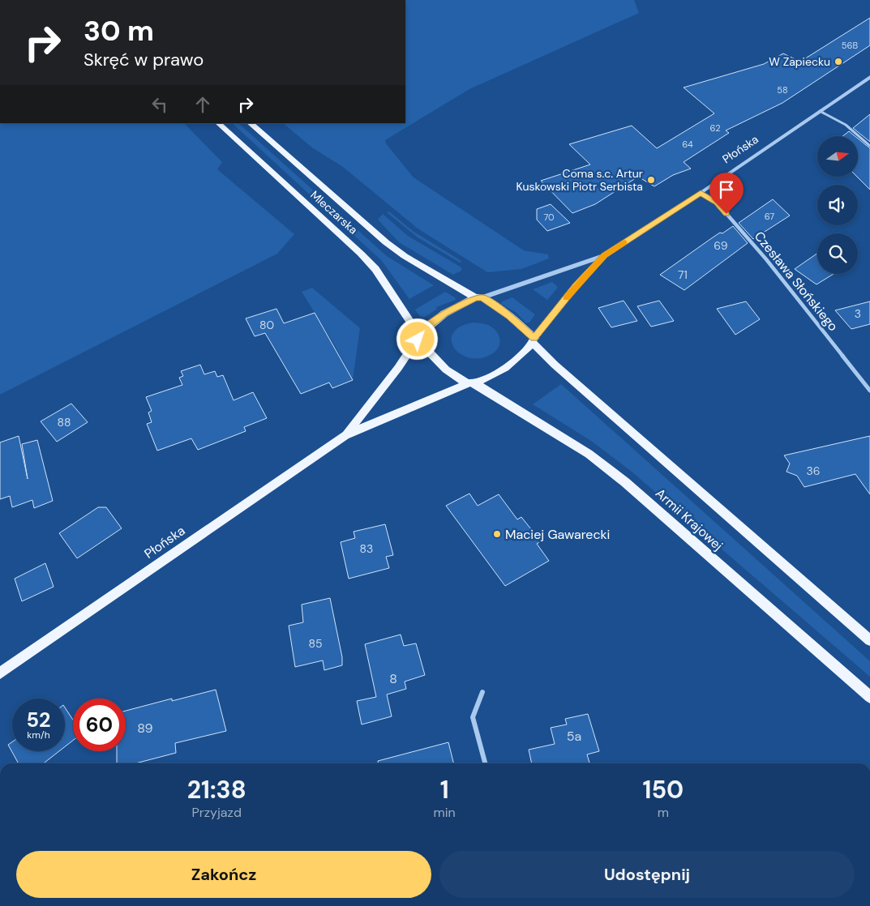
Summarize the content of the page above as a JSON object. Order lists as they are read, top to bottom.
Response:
{
  "streets": {
    "main road": ["Płońska", "Mleczarska", "Armii Krajowej"],
    "street": ["Czesława Słońskiego"]
  },
  "crossings": [
    ["Płońska", "Mleczarska"],
    ["Płońska", "Czesława Słońskiego"],
    ["Płońska", "Armii Krajowej"],
    ["Mleczarska", "Armii Krajowej"]
  ],
  "places": ["W Zapiecku", "Coma s.c. Artur Kuskowski Piotr Serbista", "Maciej Gawarecki"],
  "house_numbers": [
    "56B",
    "58",
    "62",
    "64",
    "67",
    "70",
    "69",
    "71",
    "3",
    "80",
    "88",
    "36",
    "83",
    "85",
    "8",
    "89",
    "5a"
  ],
  "north": "right",
  "page": {
    "turn": ["30 m", "Skręć w prawo"],
    "speed": "52 km/h",
    "limit": "60",
    "eta": [
      "21:38",
      "Przyjazd",
      "1",
      "min",
      "150",
      "m"
    ],
    "buttons": ["Zakończ", "Udostępnij"]
  }
}
